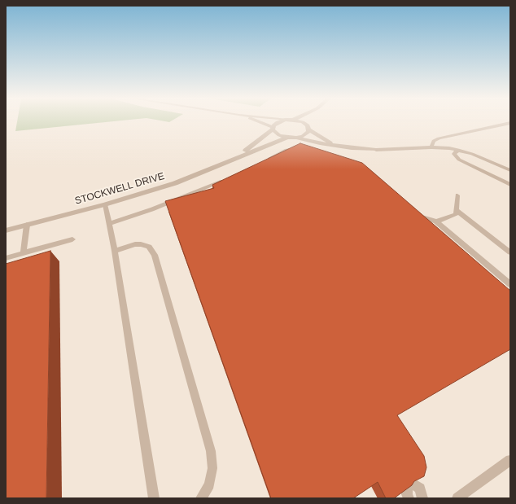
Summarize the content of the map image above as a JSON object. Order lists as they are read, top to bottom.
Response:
{
  "streets": {
    "street": ["STOCKWELL DRIVE"]
  }
}
